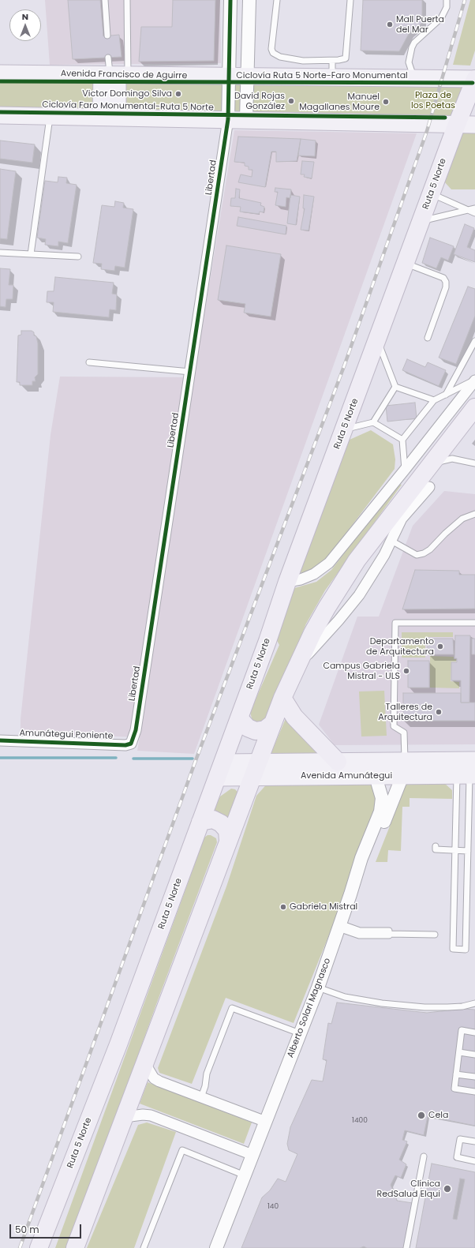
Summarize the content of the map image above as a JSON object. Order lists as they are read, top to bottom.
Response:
{
  "streets": {
    "highway": ["Ruta 5 Norte"],
    "main road": ["Avenida Francisco de Aguirre", "Avenida Amunátegui"],
    "street": ["Libertad", "Amunátegui Poniente", "Alberto Solari Magnasco"],
    "cycle path": ["Ciclovía Ruta 5 Norte-Faro Monumental", "Ciclovía Faro Monumental-Ruta 5 Norte"]
  },
  "crossings": [
    ["Avenida Francisco de Aguirre", "Ruta 5 Norte"],
    ["Libertad", "Amunátegui Poniente"],
    ["Ruta 5 Norte", "Avenida Amunátegui"],
    ["Avenida Amunátegui", "Alberto Solari Magnasco"]
  ],
  "parks": ["Plaza de los Poetas"],
  "places": [
    "Mall Puerta del Mar",
    "Victor Domingo Silva",
    "David Rojas González",
    "Manuel Magallanes Moure",
    "Departamento de Arquitectura",
    "Campus Gabriela Mistral - ULS",
    "Talleres de Arquitectura",
    "Gabriela Mistral",
    "Cela",
    "Clínica RedSalud Elqui"
  ],
  "house_numbers": ["1400", "140"],
  "scale_bar": "50 m",
  "north": "top"
}
